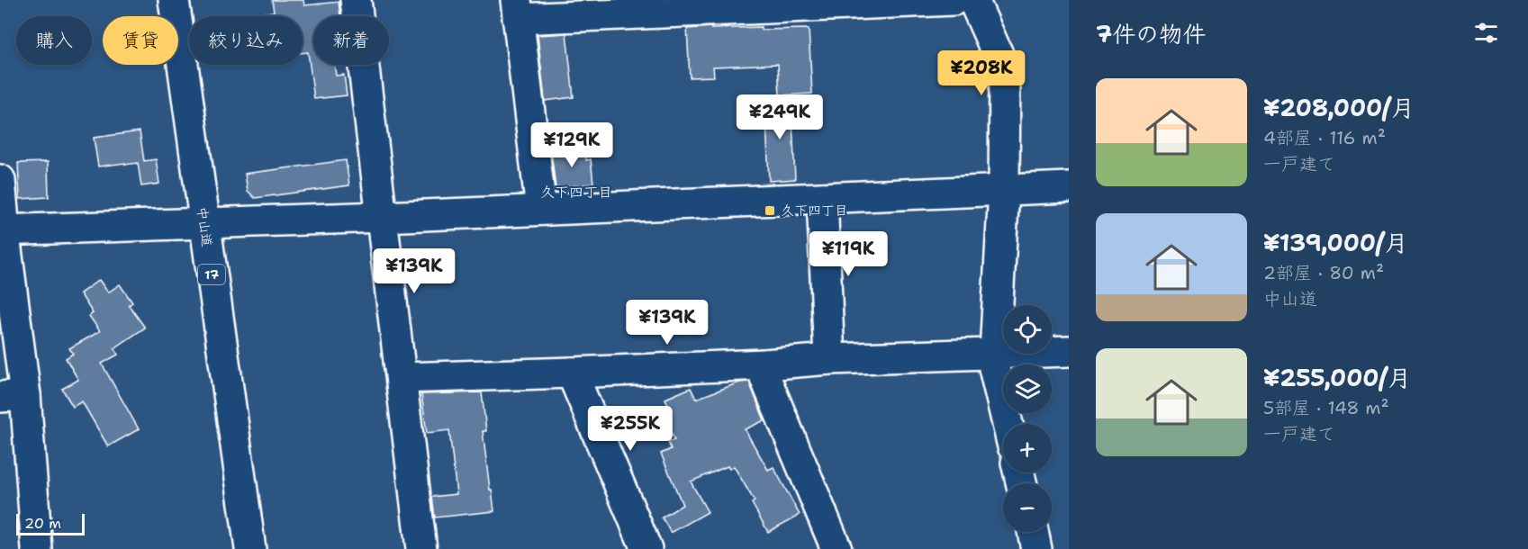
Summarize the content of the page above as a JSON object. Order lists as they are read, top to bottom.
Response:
{
  "streets": {
    "main road": ["中山道", "17"]
  },
  "districts": ["久下四丁目"],
  "places": {
    "transit": ["久下四丁目"]
  },
  "scale_bar": "20 m",
  "page": {
    "heading": "7件の物件",
    "chip": [
      "購入",
      "賃貸",
      "絞り込み",
      "新着"
    ],
    "price": [
      "¥208K",
      "¥249K",
      "¥129K",
      "¥119K",
      "¥139K",
      "¥139K",
      "¥255K"
    ],
    "list": [
      {
        "name": "¥208,000/月",
        "note": "4部屋 · 116 m² · 一戸建て"
      },
      {
        "name": "¥139,000/月",
        "note": "2部屋 · 80 m² · 中山道"
      },
      {
        "name": "¥255,000/月",
        "note": "5部屋 · 148 m² · 一戸建て"
      }
    ],
    "map_buttons": ["+", "−"],
    "scale": "20 m"
  }
}
